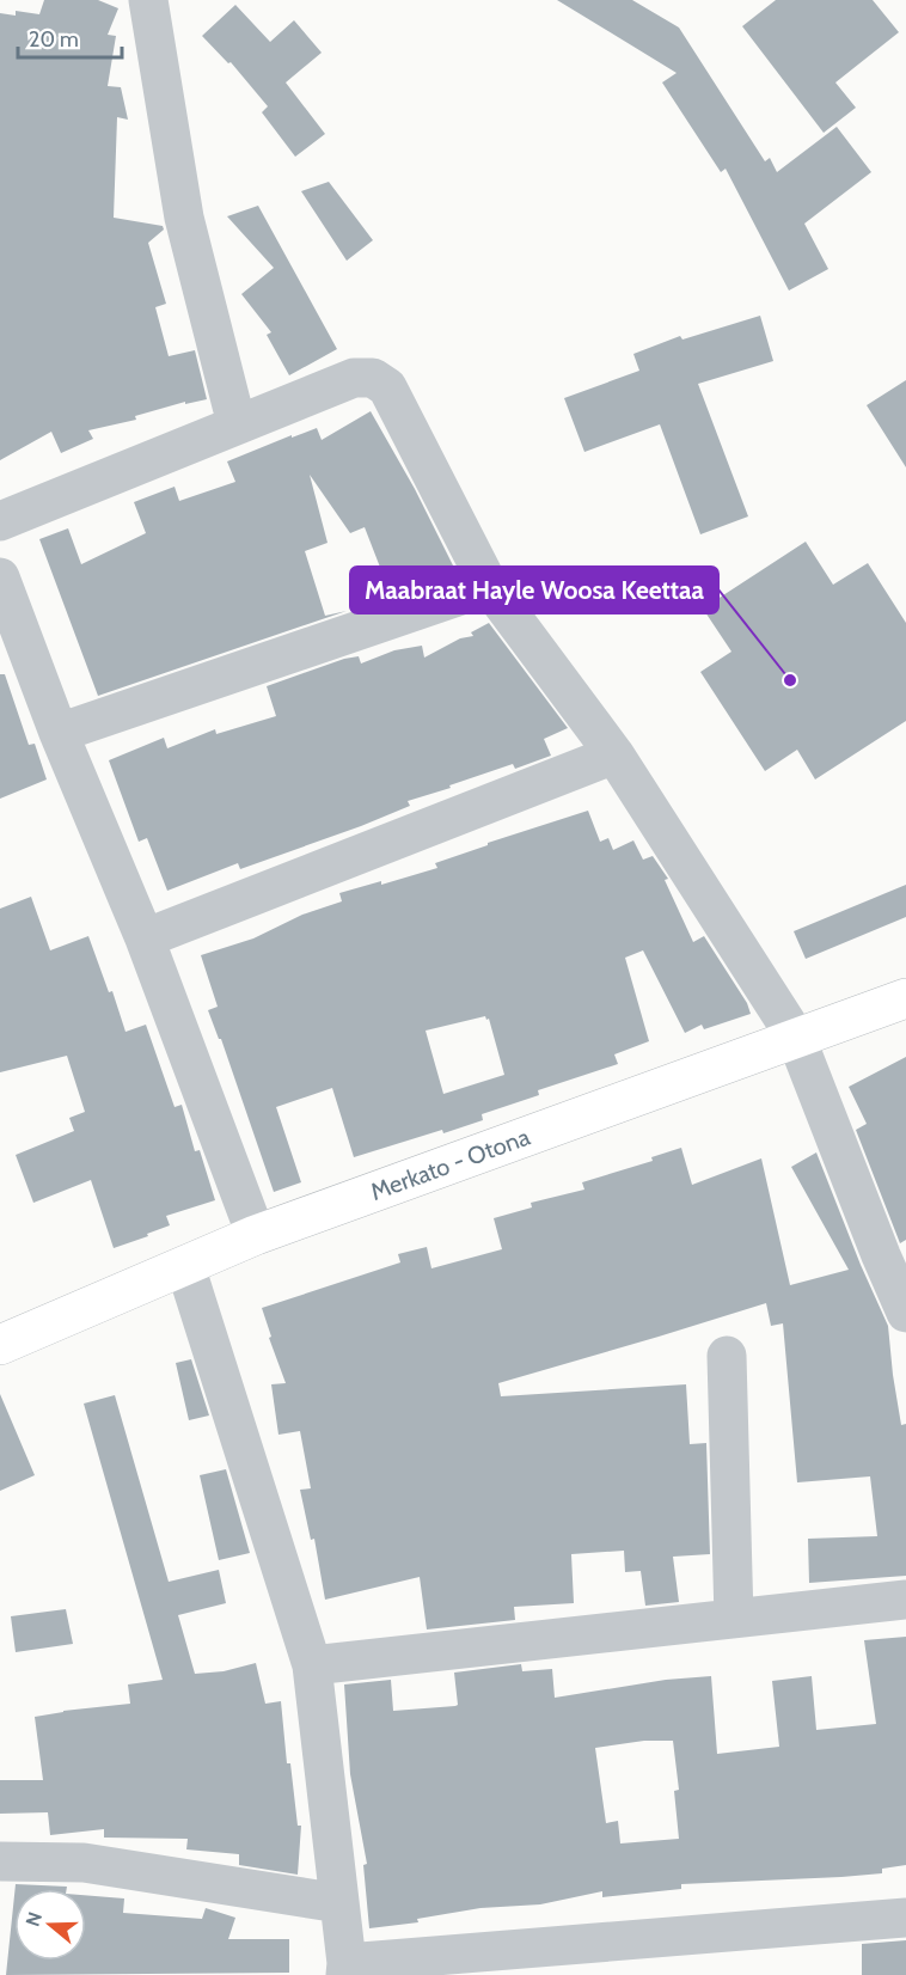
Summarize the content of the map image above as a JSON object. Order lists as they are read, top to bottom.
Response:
{
  "streets": {
    "main road": ["Merkato - Otona"]
  },
  "places": ["Maabraat Hayle Woosa Keettaa"],
  "scale_bar": "20 m",
  "north": "left"
}
